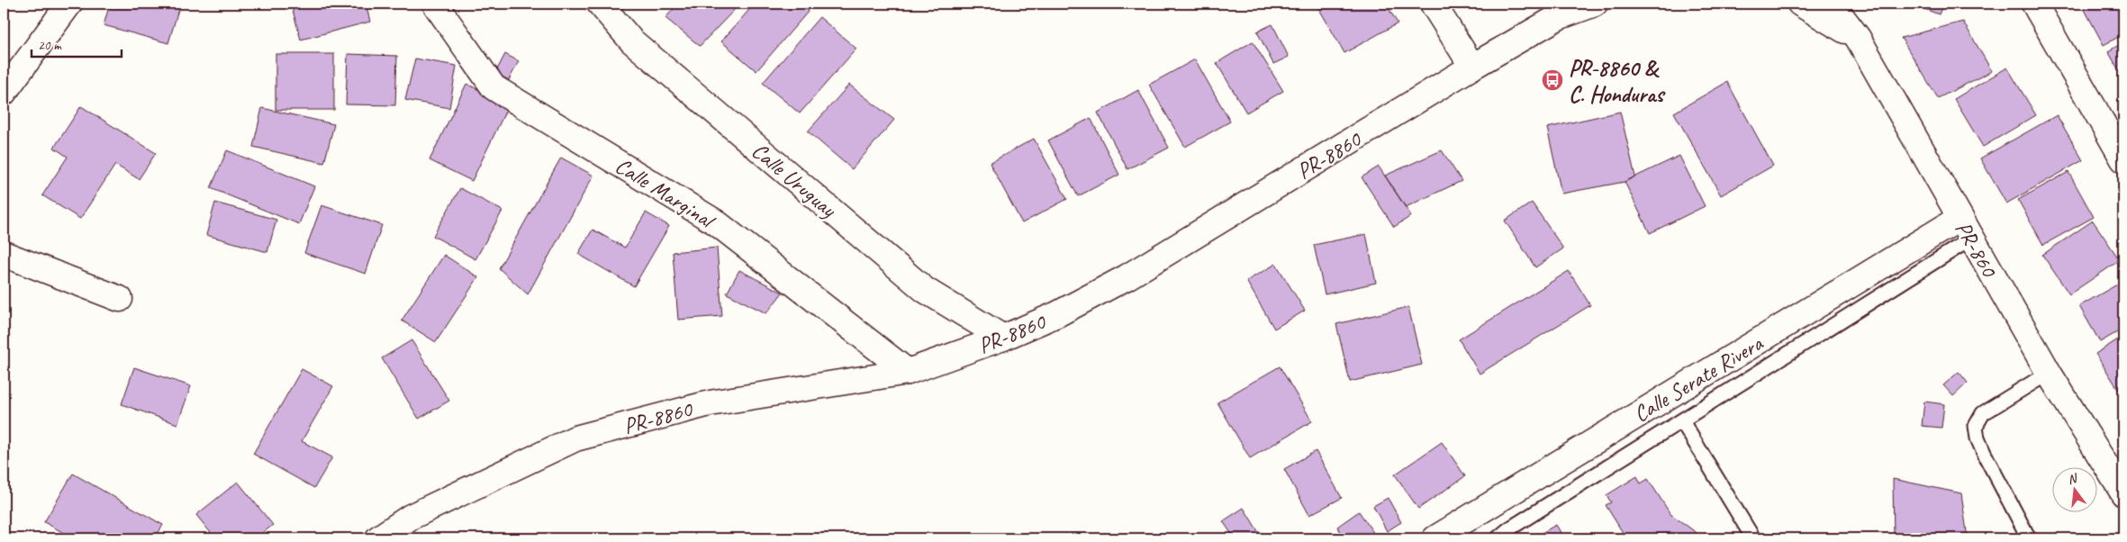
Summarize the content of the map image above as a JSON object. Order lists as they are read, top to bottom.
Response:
{
  "streets": {
    "street": [
      "PR-8860",
      "Calle Uruguay",
      "Calle Marginal",
      "PR-860",
      "Calle Serate Rivera"
    ]
  },
  "crossings": [
    ["PR-8860", "Calle Uruguay"],
    ["PR-8860", "Calle Marginal"],
    ["PR-860", "Calle Serate Rivera"]
  ],
  "places": {
    "bus stop": ["PR-8860 & C. Honduras"]
  },
  "scale_bar": "20 m",
  "north": "top"
}
